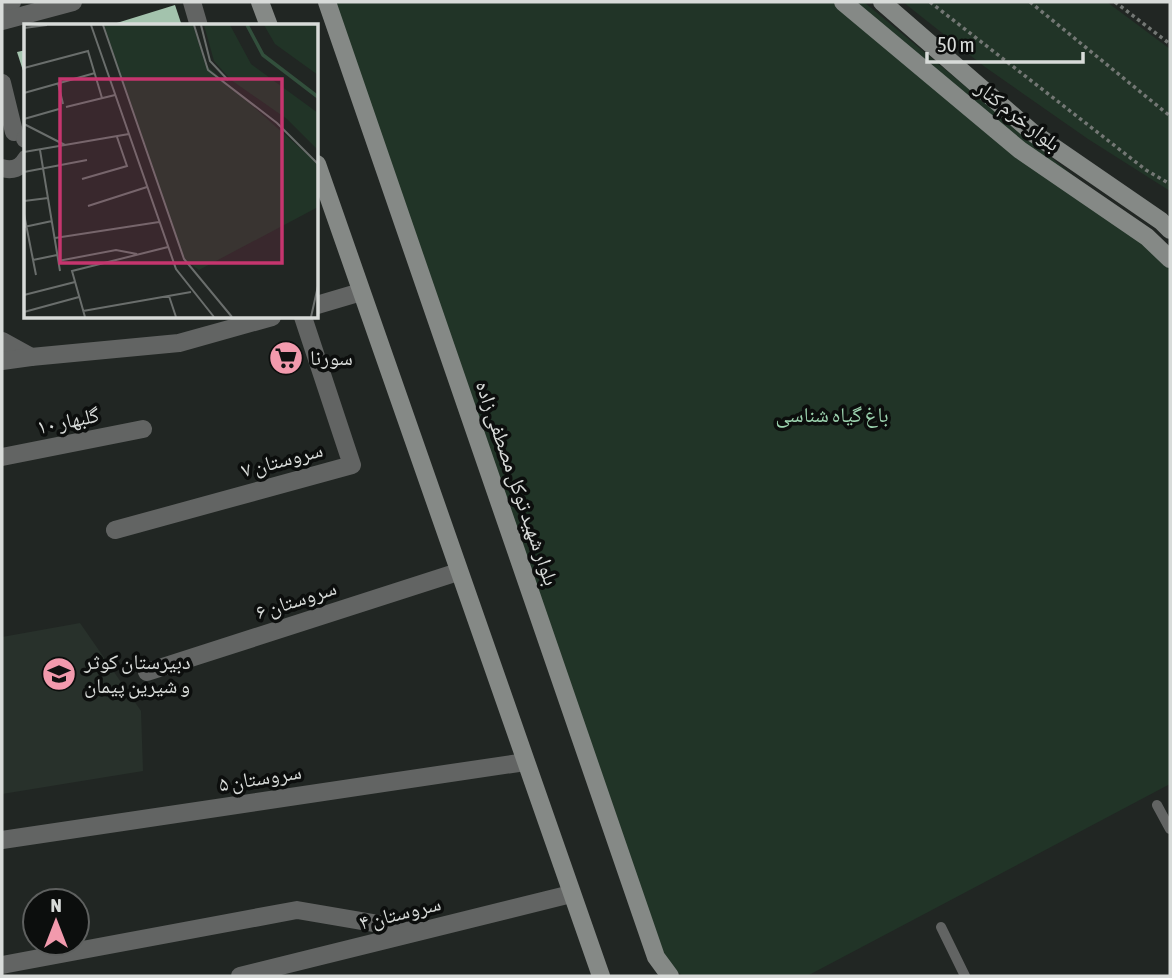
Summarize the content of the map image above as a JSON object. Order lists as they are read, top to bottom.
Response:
{
  "streets": {
    "main road": ["بلوار خرم کنار", "بلوار شهید توکل مصطفی زاده"],
    "street": [
      "گلبهار ۱۰",
      "سروستان ۷",
      "سروستان ۶",
      "سروستان ۵",
      "سروستان ۴"
    ]
  },
  "parks": ["باغ گیاه شناسی"],
  "places": {
    "supermarket": ["سورنا"],
    "school or university": ["دبیرستان کوثر و شیرین پیمان"]
  },
  "scale_bar": "50 m",
  "north": "top"
}
